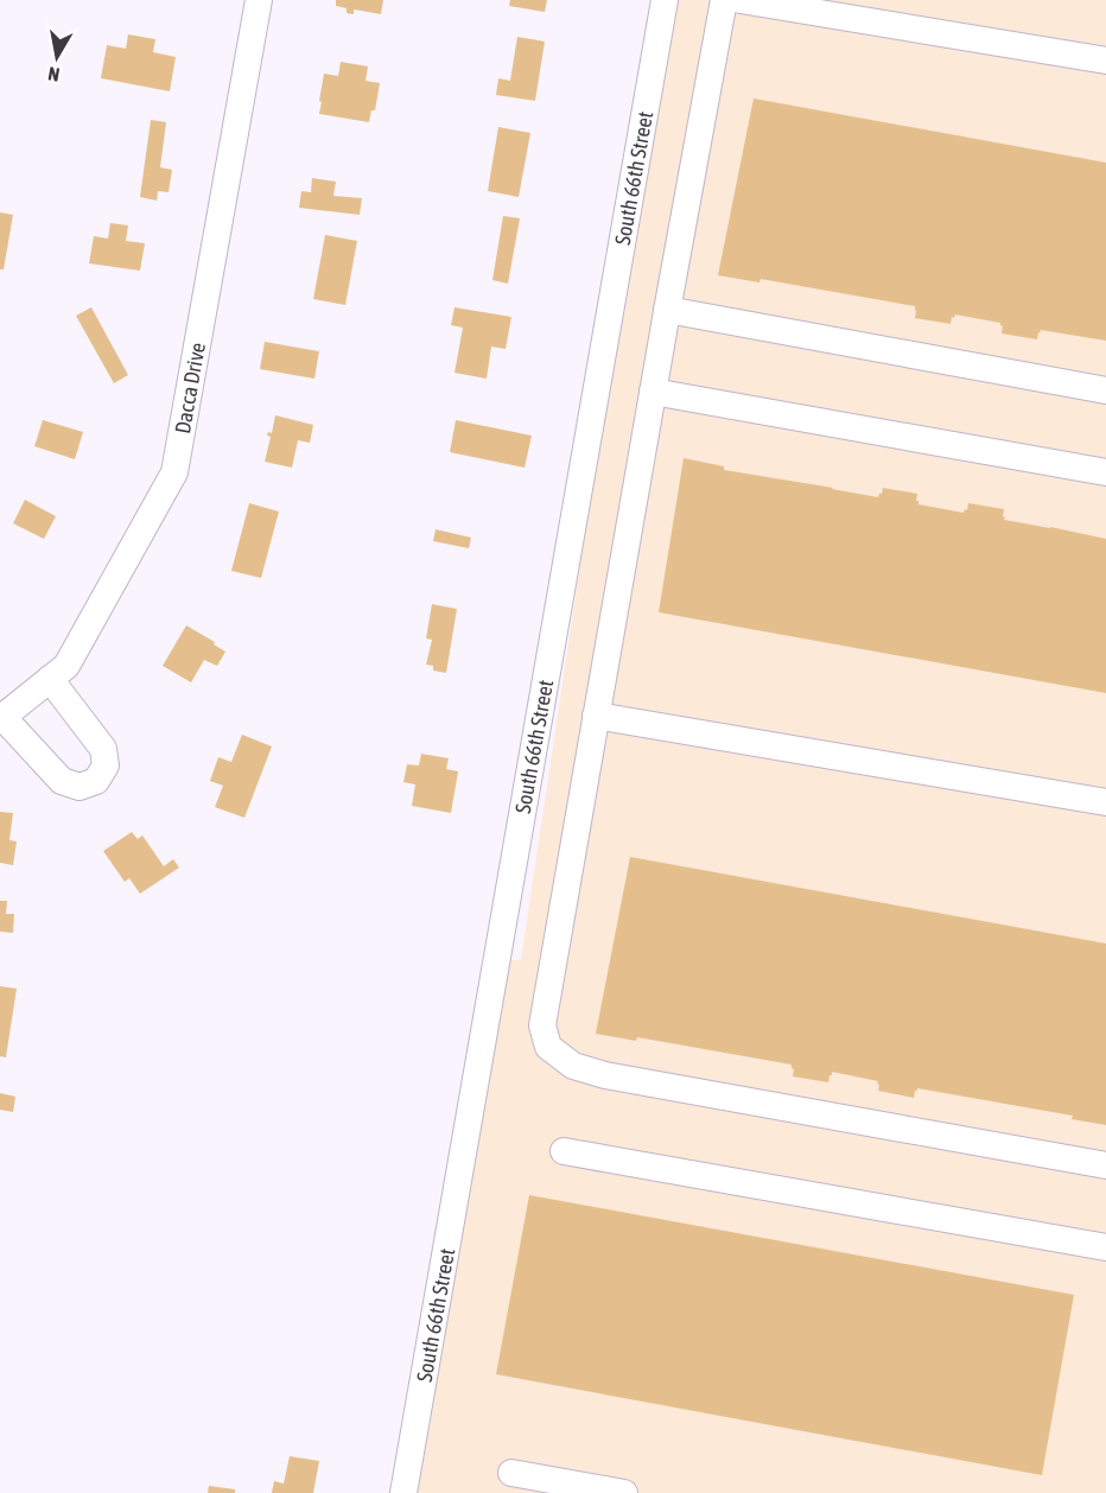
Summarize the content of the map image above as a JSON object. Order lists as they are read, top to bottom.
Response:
{
  "streets": {
    "street": ["South 66th Street", "Dacca Drive"]
  },
  "north": "bottom"
}
